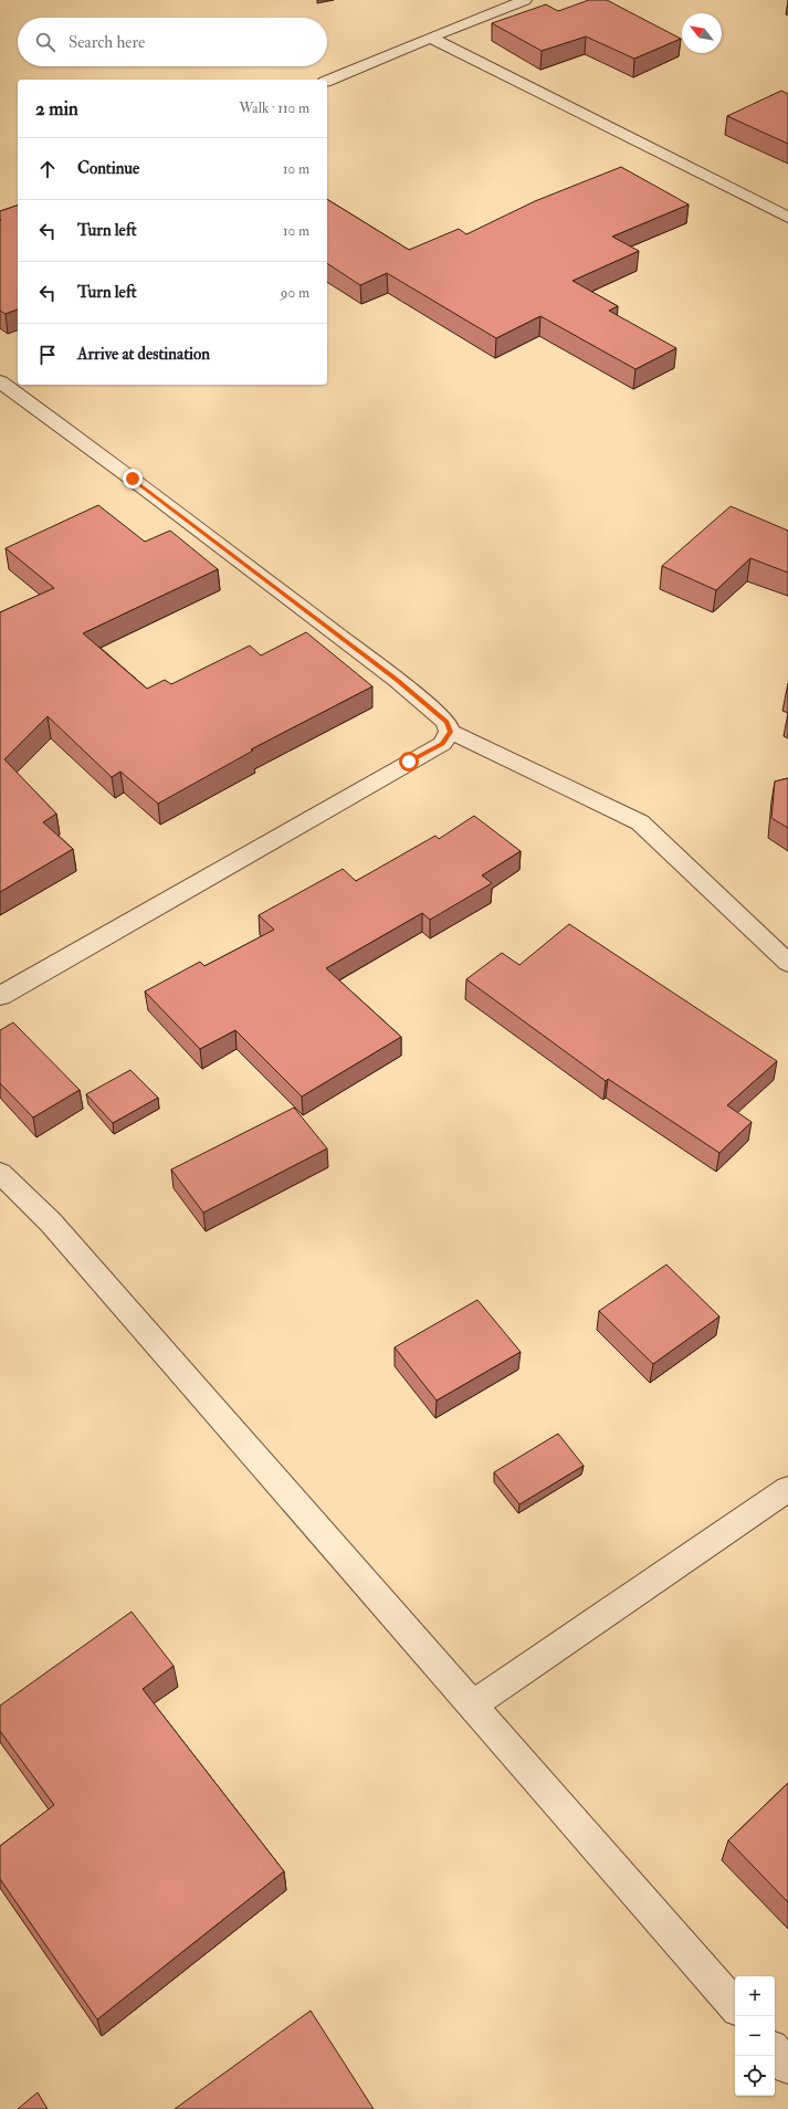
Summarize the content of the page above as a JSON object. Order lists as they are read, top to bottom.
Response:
{
  "north": "top left",
  "page": {
    "search": "Search here",
    "heading": ["2 min", "Walk · 110 m"],
    "list": [
      ["Continue", "10 m"],
      ["Turn left", "10 m"],
      ["Turn left", "90 m"],
      "Arrive at destination"
    ],
    "map_buttons": ["+", "−"]
  }
}
